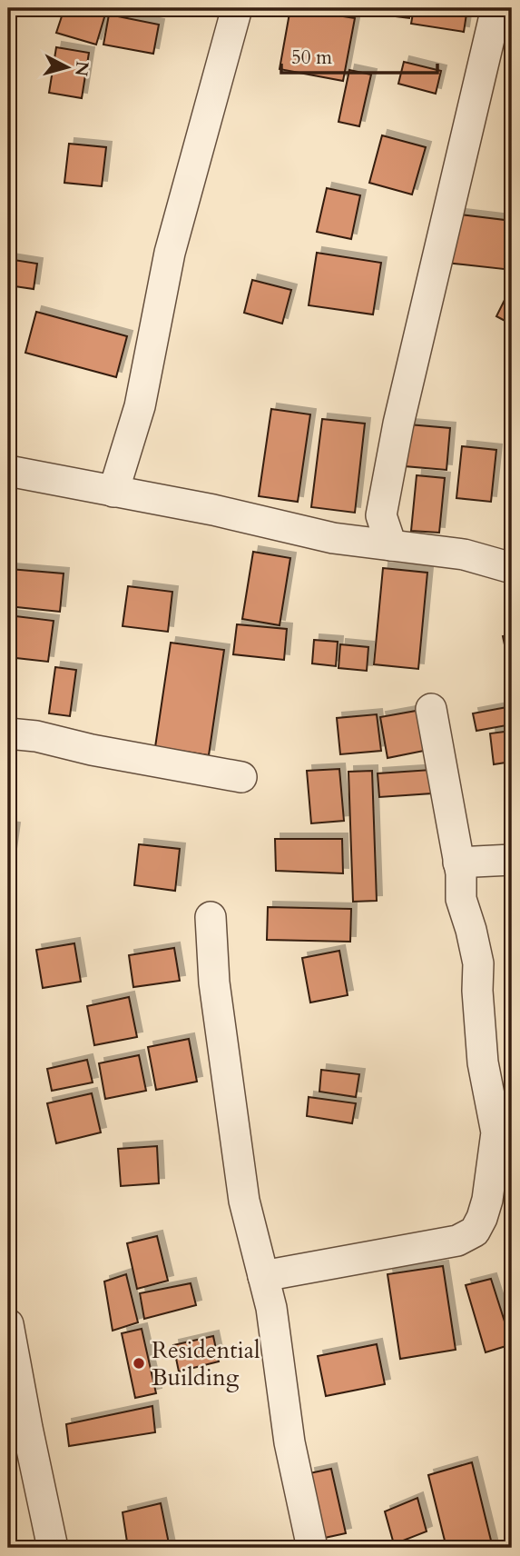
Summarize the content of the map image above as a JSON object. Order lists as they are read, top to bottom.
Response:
{
  "places": ["Residential Building"],
  "scale_bar": "50 m",
  "north": "right"
}
